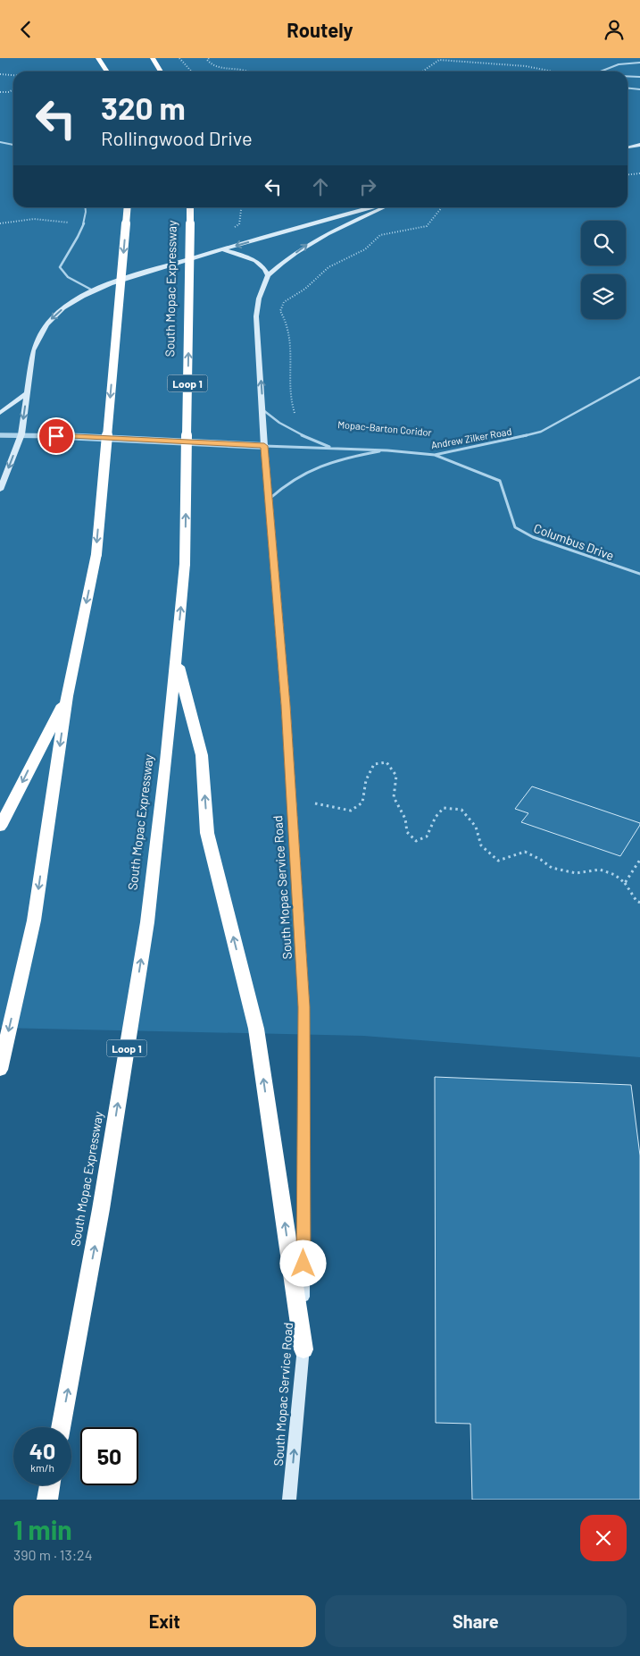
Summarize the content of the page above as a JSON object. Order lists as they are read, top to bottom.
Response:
{
  "streets": {
    "highway": ["South Mopac Expressway", "Loop 1"],
    "main road": ["South Mopac Service Road"],
    "lane": ["Andrew Zilker Road", "Columbus Drive"]
  },
  "crossings": [
    ["Andrew Zilker Road", "Columbus Drive"],
    ["Andrew Zilker Road", "South Mopac Service Road"]
  ],
  "page": {
    "header": "Routely",
    "turn": ["320 m", "Rollingwood Drive"],
    "speed": "40 km/h",
    "limit": "50",
    "heading": ["1 min", "390 m · 13:24"],
    "buttons": ["Exit", "Share"]
  }
}
